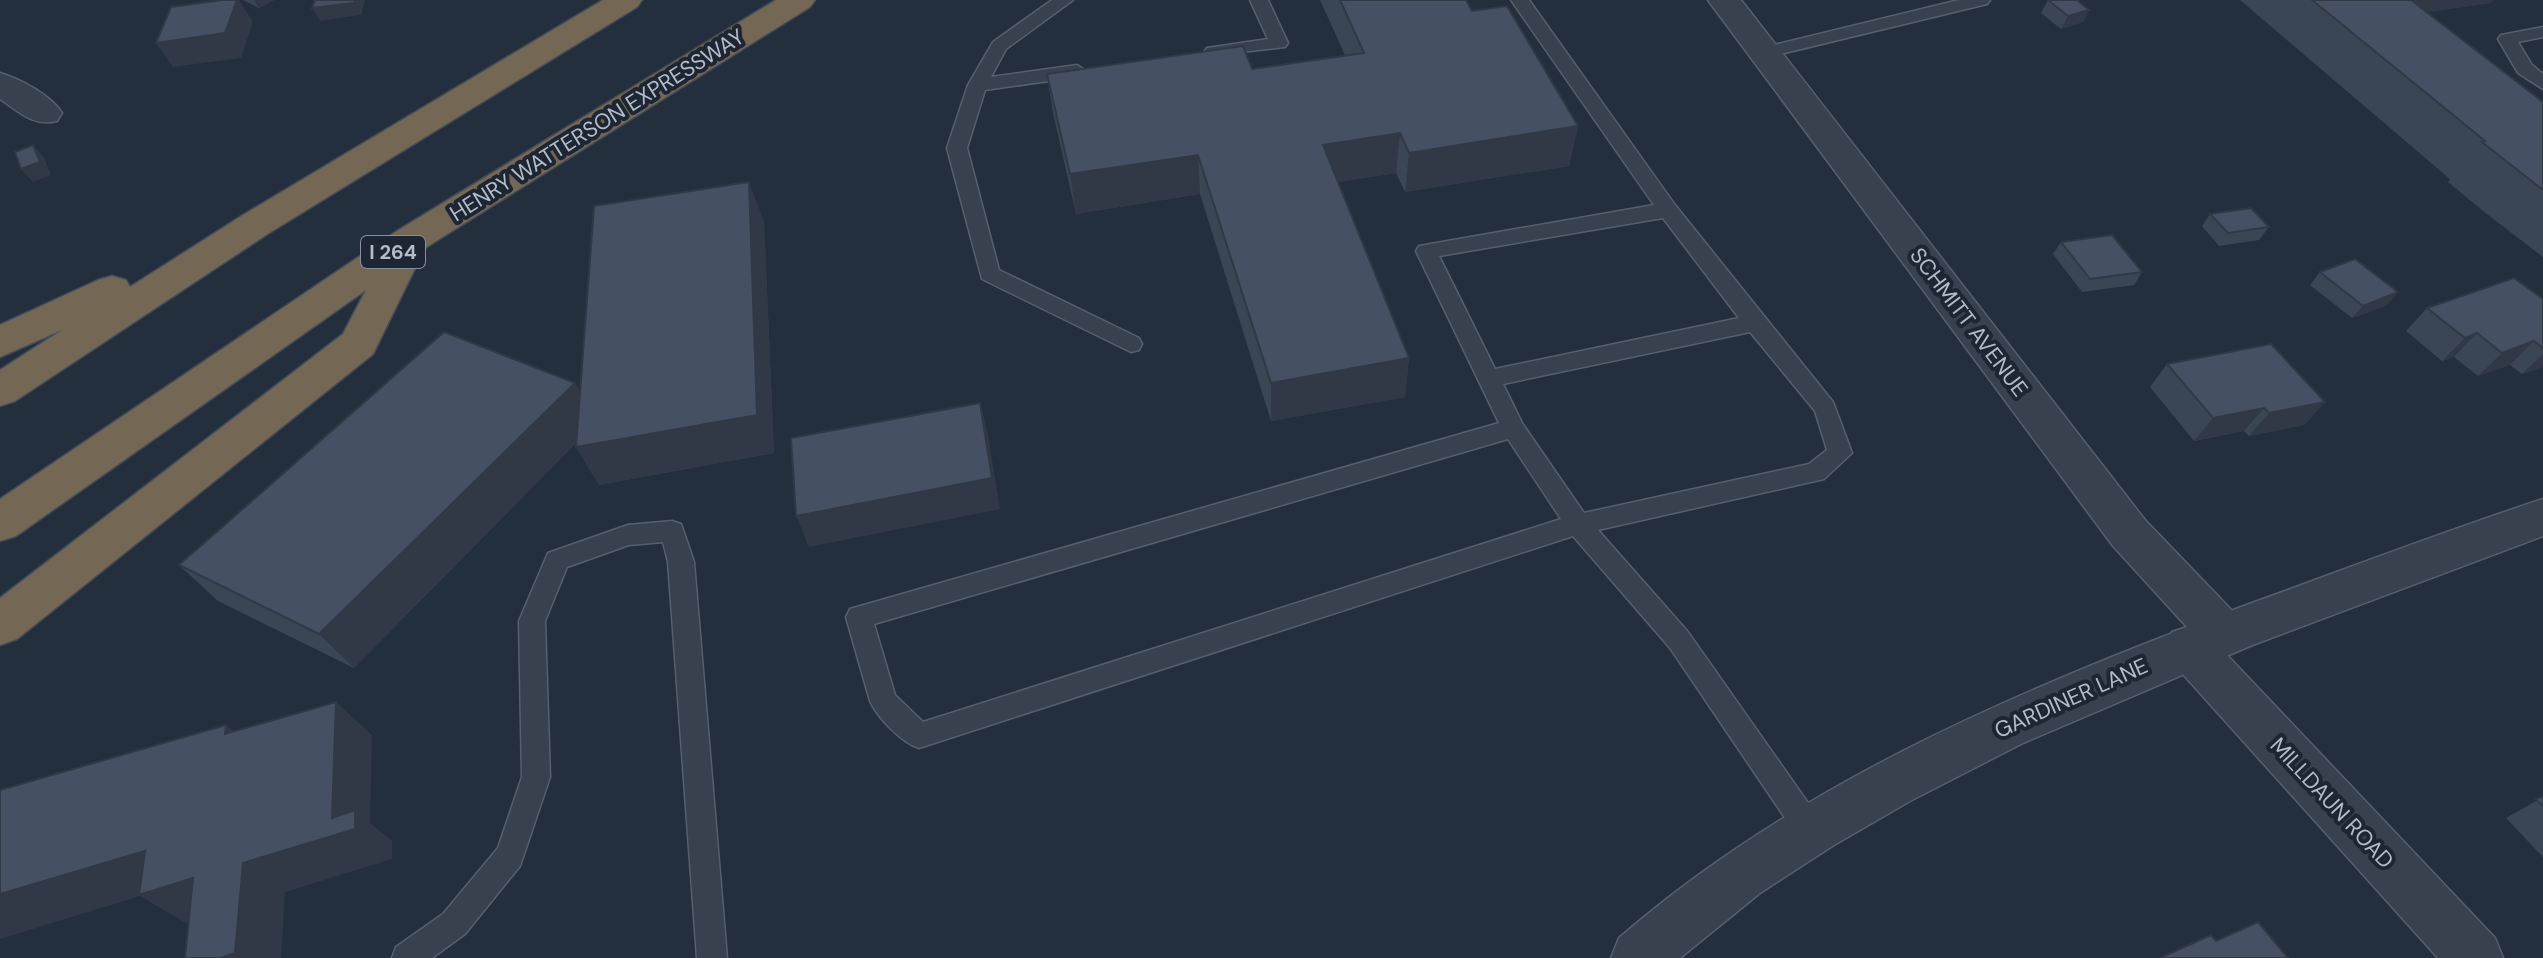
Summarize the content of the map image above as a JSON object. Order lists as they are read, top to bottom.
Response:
{
  "streets": {
    "highway": ["HENRY WATTERSON EXPRESSWAY", "I 264"],
    "street": ["SCHMITT AVENUE", "GARDINER LANE", "MILLDAUN ROAD"]
  },
  "crossings": [
    ["SCHMITT AVENUE", "GARDINER LANE"],
    ["SCHMITT AVENUE", "MILLDAUN ROAD"],
    ["GARDINER LANE", "MILLDAUN ROAD"]
  ]
}
